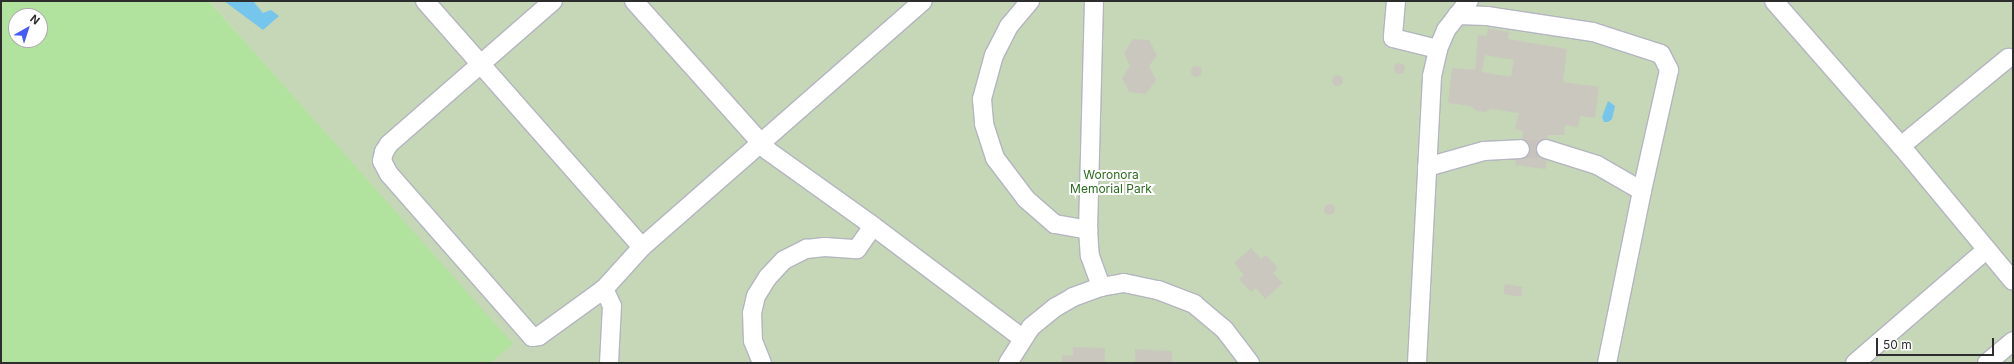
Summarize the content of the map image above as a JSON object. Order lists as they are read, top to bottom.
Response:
{
  "parks": ["Woronora Memorial Park"],
  "scale_bar": "50 m",
  "north": "top right"
}
